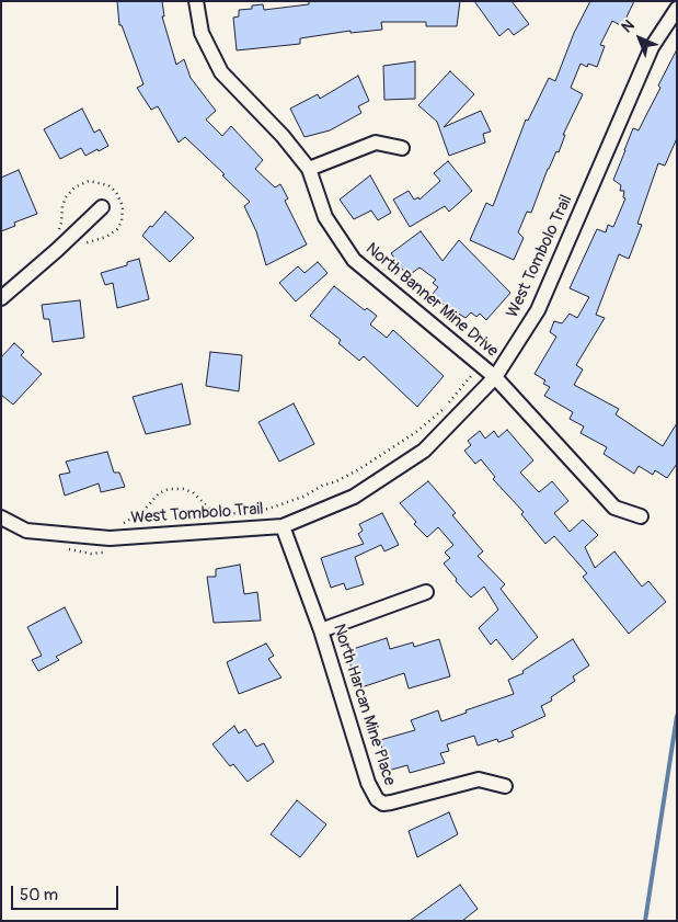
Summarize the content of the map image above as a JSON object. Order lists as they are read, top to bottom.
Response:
{
  "streets": {
    "street": ["West Tombolo Trail", "North Banner Mine Drive", "North Harcan Mine Place"]
  },
  "crossings": [
    ["West Tombolo Trail", "North Banner Mine Drive"],
    ["West Tombolo Trail", "North Harcan Mine Place"]
  ],
  "scale_bar": "50 m",
  "north": "top left"
}
